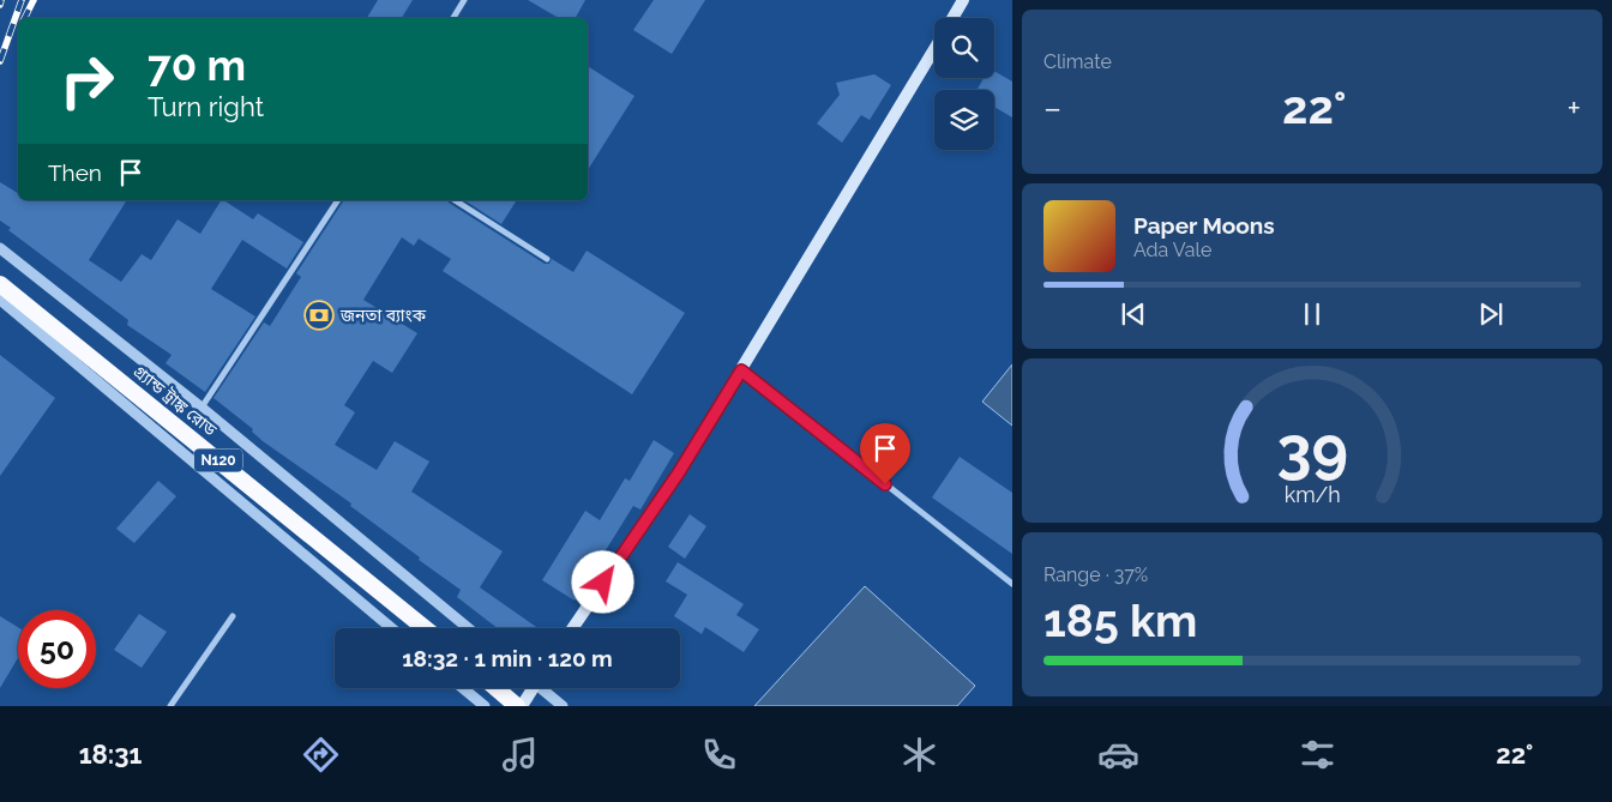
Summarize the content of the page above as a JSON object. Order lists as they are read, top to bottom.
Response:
{
  "streets": {
    "highway": ["গ্র্যান্ড ট্রাঙ্ক রোড", "N120"]
  },
  "places": {
    "bank": ["জনতা ব্যাংক"]
  },
  "page": {
    "tile": [
      "Climate",
      ["Range · 37%", "185 km"]
    ],
    "turn": ["70 m", "Turn right"],
    "heat": ["−", "22°", "+"],
    "then": "Then",
    "song": ["Paper Moons", "Ada Vale"],
    "limit": "50",
    "trip": "18:32 · 1 min · 120 m",
    "tabs": ["18:31", "22°"],
    "gauge": ["39", "km/h"]
  }
}
